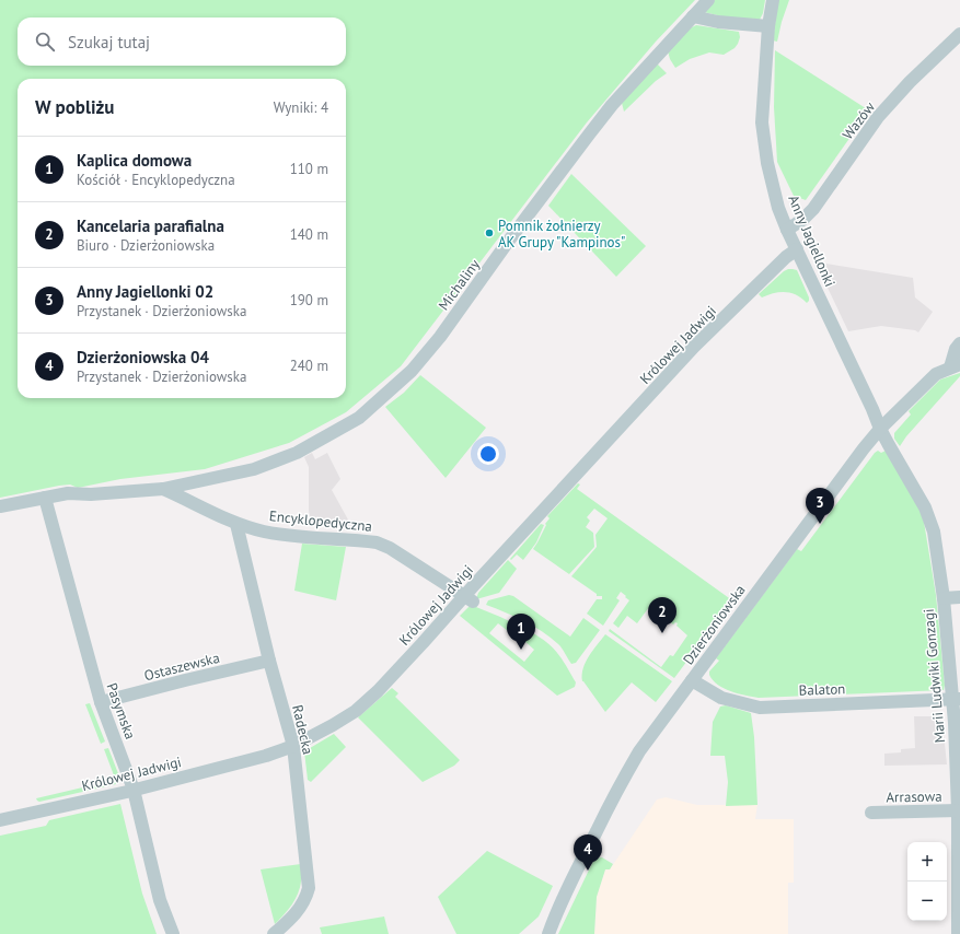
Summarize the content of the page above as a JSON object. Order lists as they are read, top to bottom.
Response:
{
  "streets": {
    "street": [
      "Wazów",
      "Anny Jagiellonki",
      "Michaliny",
      "Królowej Jadwigi",
      "Encyklopedyczna",
      "Dzierżoniowska",
      "Ostaszewska",
      "Marii Ludwiki Gonzagi",
      "Balaton",
      "Pasymska",
      "Radecka",
      "Arrasowa"
    ]
  },
  "crossings": [
    ["Wazów", "Anny Jagiellonki"],
    ["Anny Jagiellonki", "Królowej Jadwigi"],
    ["Anny Jagiellonki", "Dzierżoniowska"],
    ["Anny Jagiellonki", "Marii Ludwiki Gonzagi"],
    ["Michaliny", "Encyklopedyczna"],
    ["Królowej Jadwigi", "Encyklopedyczna"],
    ["Królowej Jadwigi", "Pasymska"],
    ["Królowej Jadwigi", "Radecka"],
    ["Encyklopedyczna", "Pasymska"],
    ["Encyklopedyczna", "Radecka"],
    ["Dzierżoniowska", "Marii Ludwiki Gonzagi"],
    ["Dzierżoniowska", "Balaton"],
    ["Ostaszewska", "Pasymska"],
    ["Ostaszewska", "Radecka"],
    ["Marii Ludwiki Gonzagi", "Balaton"],
    ["Marii Ludwiki Gonzagi", "Arrasowa"]
  ],
  "places": ["Pomnik żołnierzy AK Grupy \"Kampinos\""],
  "page": {
    "search": "Szukaj tutaj",
    "heading": ["W pobliżu", "Wyniki: 4"],
    "list": [
      {
        "mark": "1",
        "name": "Kaplica domowa",
        "note": "Kościół · Encyklopedyczna",
        "value": "110 m"
      },
      {
        "mark": "2",
        "name": "Kancelaria parafialna",
        "note": "Biuro · Dzierżoniowska",
        "value": "140 m"
      },
      {
        "mark": "3",
        "name": "Anny Jagiellonki 02",
        "note": "Przystanek · Dzierżoniowska",
        "value": "190 m"
      },
      {
        "mark": "4",
        "name": "Dzierżoniowska 04",
        "note": "Przystanek · Dzierżoniowska",
        "value": "240 m"
      }
    ],
    "pins": [
      "3",
      "2",
      "1",
      "4"
    ],
    "map_buttons": ["+", "−"]
  }
}
